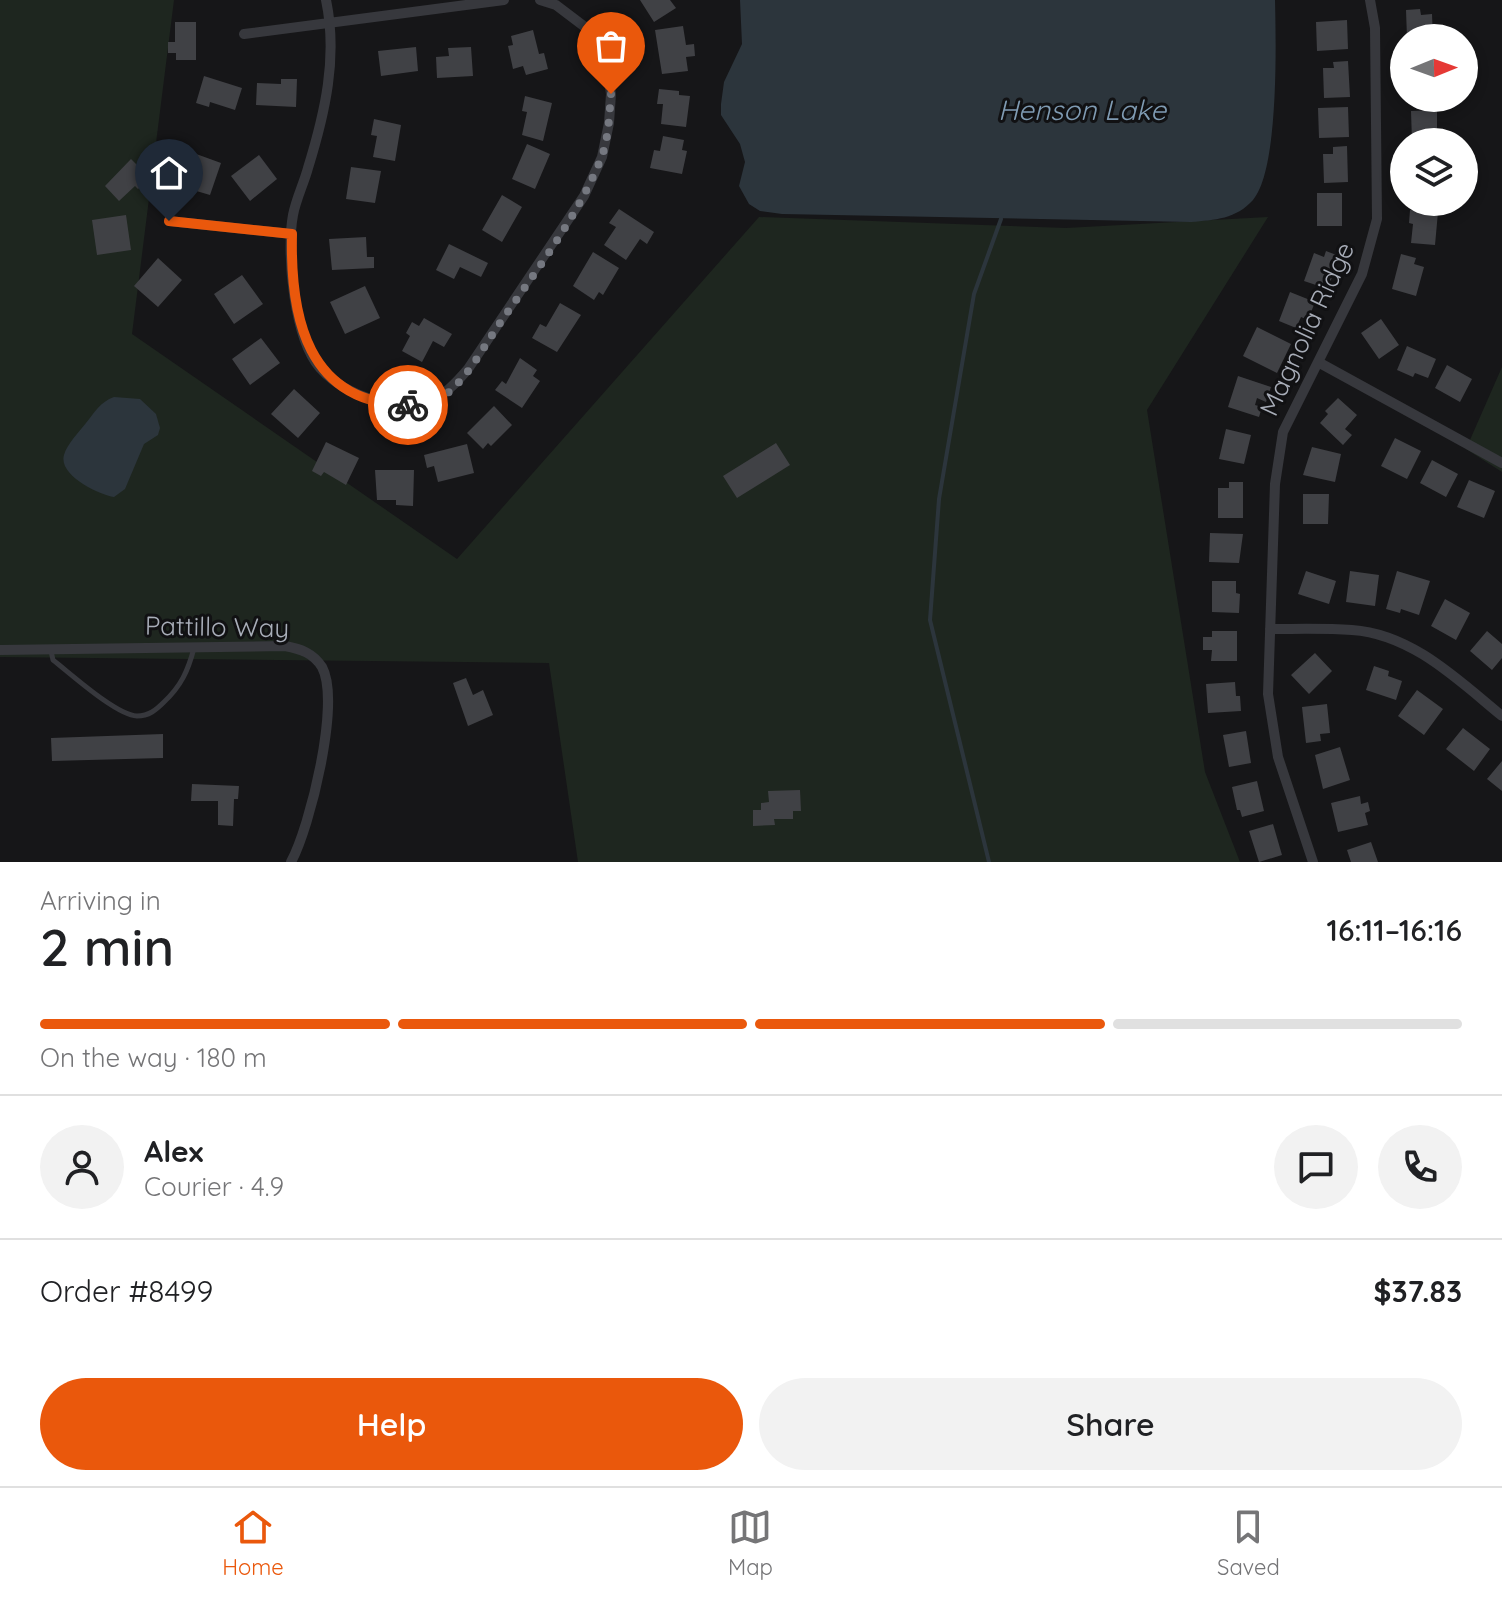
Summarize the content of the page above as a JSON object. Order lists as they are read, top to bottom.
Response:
{
  "streets": {
    "street": ["Magnolia Ridge", "Pattillo Way"]
  },
  "water": ["Henson Lake"],
  "north": "right",
  "page": {
    "heading": ["2 min", "Arriving in", "16:11–16:16"],
    "panel": [
      "Alex",
      "Courier · 4.9",
      "Order #8499",
      "$37.83"
    ],
    "bar": "On the way · 180 m",
    "buttons": ["Help", "Share"],
    "tabs": ["Home", "Map", "Saved"]
  }
}
